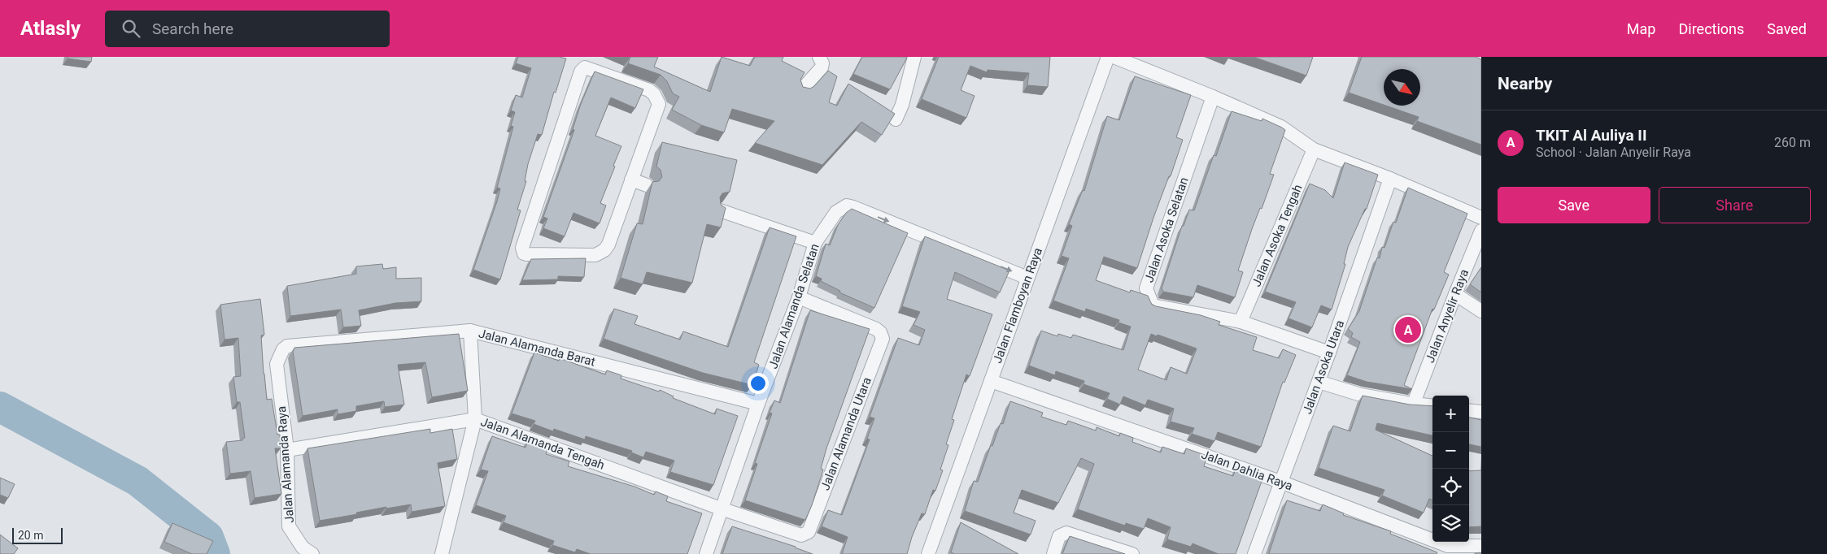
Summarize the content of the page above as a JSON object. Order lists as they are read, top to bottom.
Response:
{
  "streets": {
    "street": [
      "Jalan Asoka Selatan",
      "Jalan Asoka Tengah",
      "Jalan Flamboyan Raya",
      "Jalan Alamanda Selatan",
      "Jalan Anyelir Raya",
      "Jalan Alamanda Barat",
      "Jalan Asoka Utara",
      "Jalan Alamanda Utara",
      "Jalan Alamanda Tengah",
      "Jalan Alamanda Raya",
      "Jalan Dahlia Raya"
    ]
  },
  "crossings": [
    ["Jalan Asoka Selatan", "Jalan Asoka Tengah"],
    ["Jalan Asoka Selatan", "Jalan Asoka Utara"],
    ["Jalan Flamboyan Raya", "Jalan Alamanda Selatan"],
    ["Jalan Flamboyan Raya", "Jalan Dahlia Raya"],
    ["Jalan Alamanda Selatan", "Jalan Alamanda Barat"],
    ["Jalan Alamanda Selatan", "Jalan Alamanda Utara"],
    ["Jalan Alamanda Selatan", "Jalan Alamanda Tengah"],
    ["Jalan Alamanda Barat", "Jalan Alamanda Raya"],
    ["Jalan Asoka Utara", "Jalan Dahlia Raya"],
    ["Jalan Alamanda Utara", "Jalan Alamanda Tengah"],
    ["Jalan Alamanda Tengah", "Jalan Alamanda Raya"]
  ],
  "one_way": ["Jalan Alamanda Selatan"],
  "scale_bar": "20 m",
  "north": "bottom right",
  "page": {
    "header": "Atlasly",
    "search": "Search here",
    "nav": ["Map", "Directions", "Saved"],
    "heading": "Nearby",
    "list": [
      {
        "mark": "A",
        "name": "TKIT Al Auliya II",
        "note": "School · Jalan Anyelir Raya",
        "value": "260 m"
      }
    ],
    "buttons": ["Save", "Share"],
    "pins": "A",
    "map_buttons": ["+", "−"],
    "scale": "20 m"
  }
}
